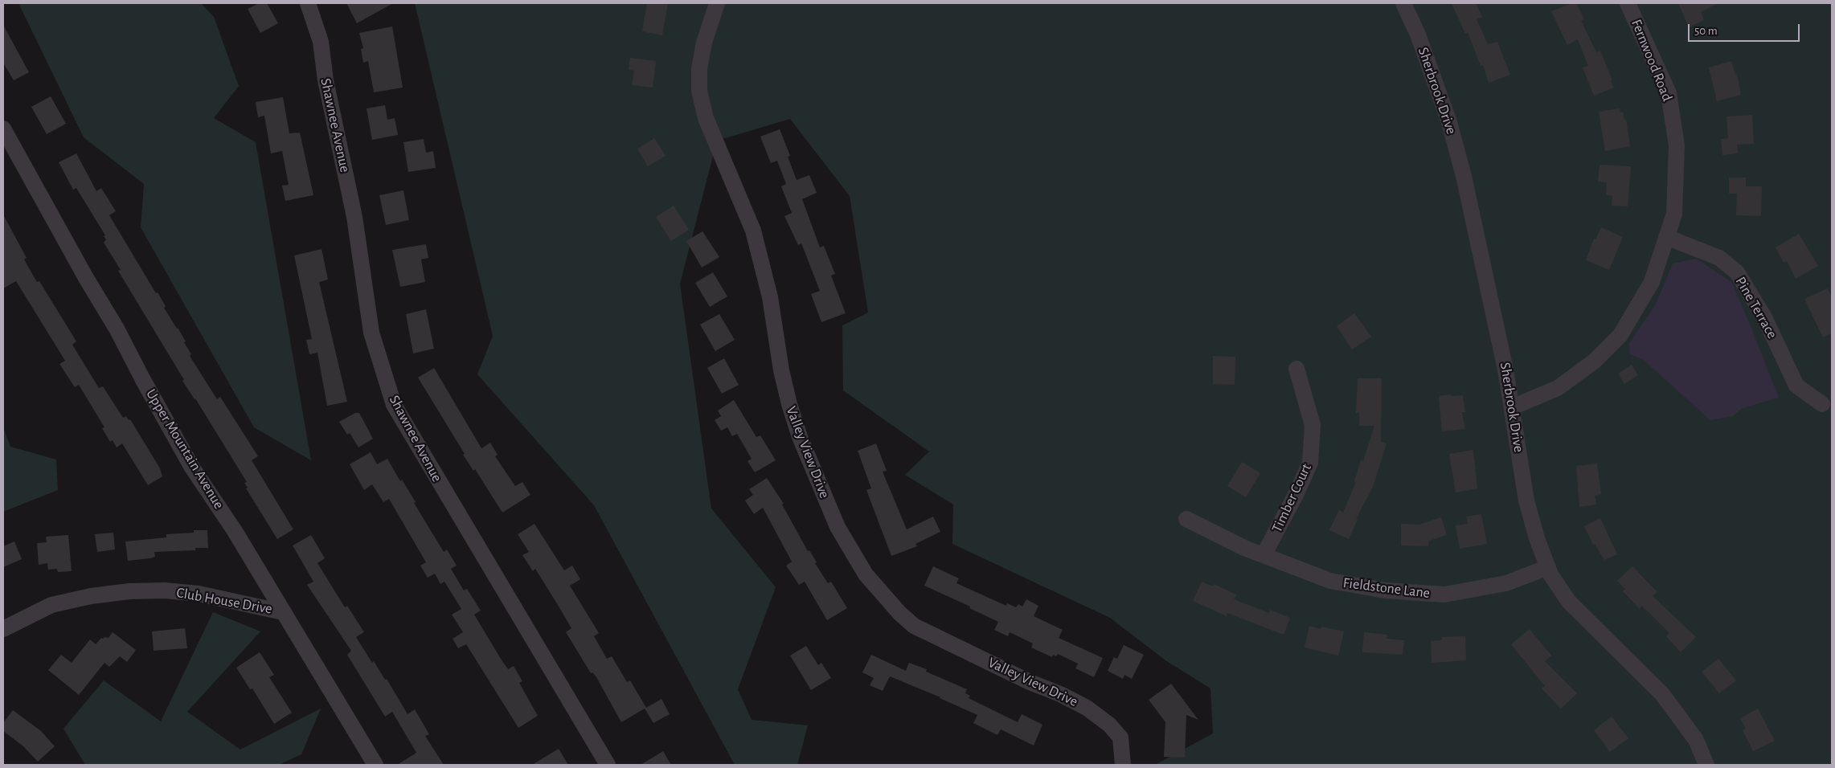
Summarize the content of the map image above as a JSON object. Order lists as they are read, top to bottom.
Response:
{
  "streets": {
    "street": [
      "Fernwood Road",
      "Sherbrook Drive",
      "Shawnee Avenue",
      "Pine Terrace",
      "Upper Mountain Avenue",
      "Valley View Drive",
      "Timber Court",
      "Fieldstone Lane",
      "Club House Drive"
    ]
  },
  "crossings": [
    ["Fernwood Road", "Sherbrook Drive"],
    ["Fernwood Road", "Pine Terrace"],
    ["Sherbrook Drive", "Fieldstone Lane"],
    ["Upper Mountain Avenue", "Club House Drive"],
    ["Timber Court", "Fieldstone Lane"]
  ],
  "scale_bar": "50 m"
}
